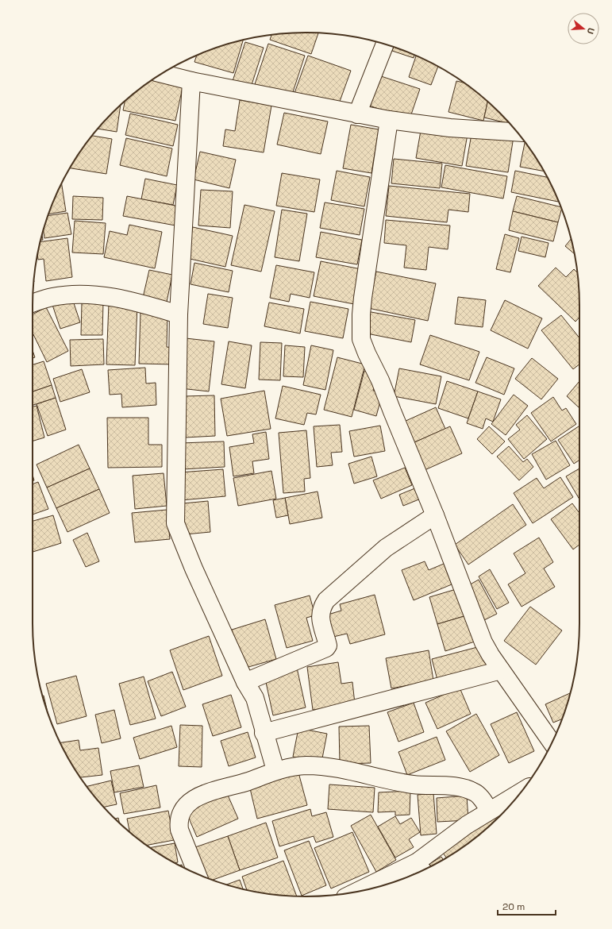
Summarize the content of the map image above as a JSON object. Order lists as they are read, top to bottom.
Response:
{
  "scale_bar": "20 m",
  "north": "right"
}
